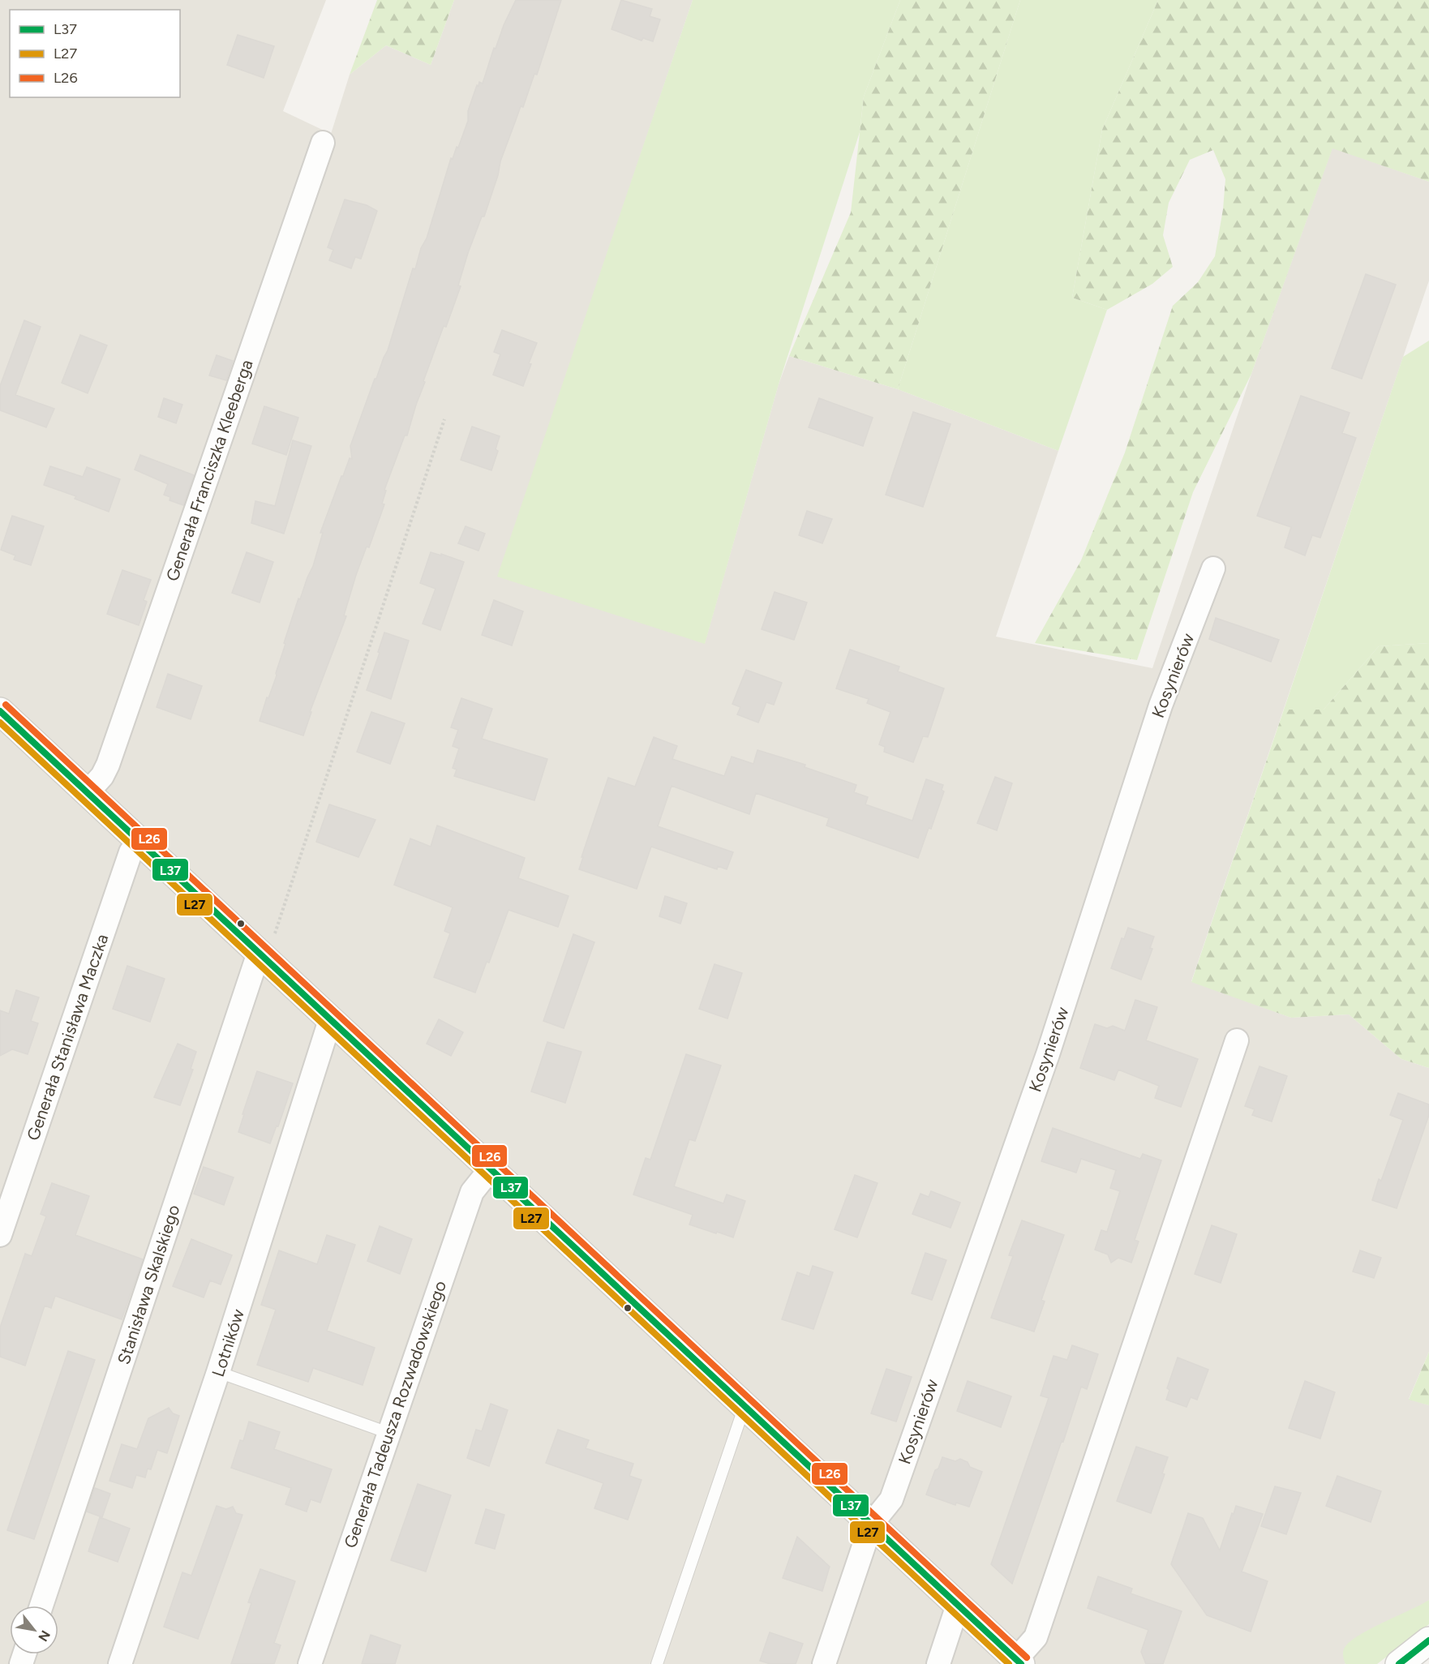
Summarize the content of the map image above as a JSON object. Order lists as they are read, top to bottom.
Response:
{
  "streets": {
    "street": [
      "Generała Franciszka Kleeberga",
      "Kosynierów",
      "Generała Stanisława Maczka",
      "Stanisława Skalskiego",
      "Lotników",
      "Generała Tadeusza Rozwadowskiego"
    ]
  },
  "lines": ["transit line L26", "transit line L37", "transit line L27"],
  "legend": ["L37", "L27", "L26"],
  "north": "bottom right"
}
